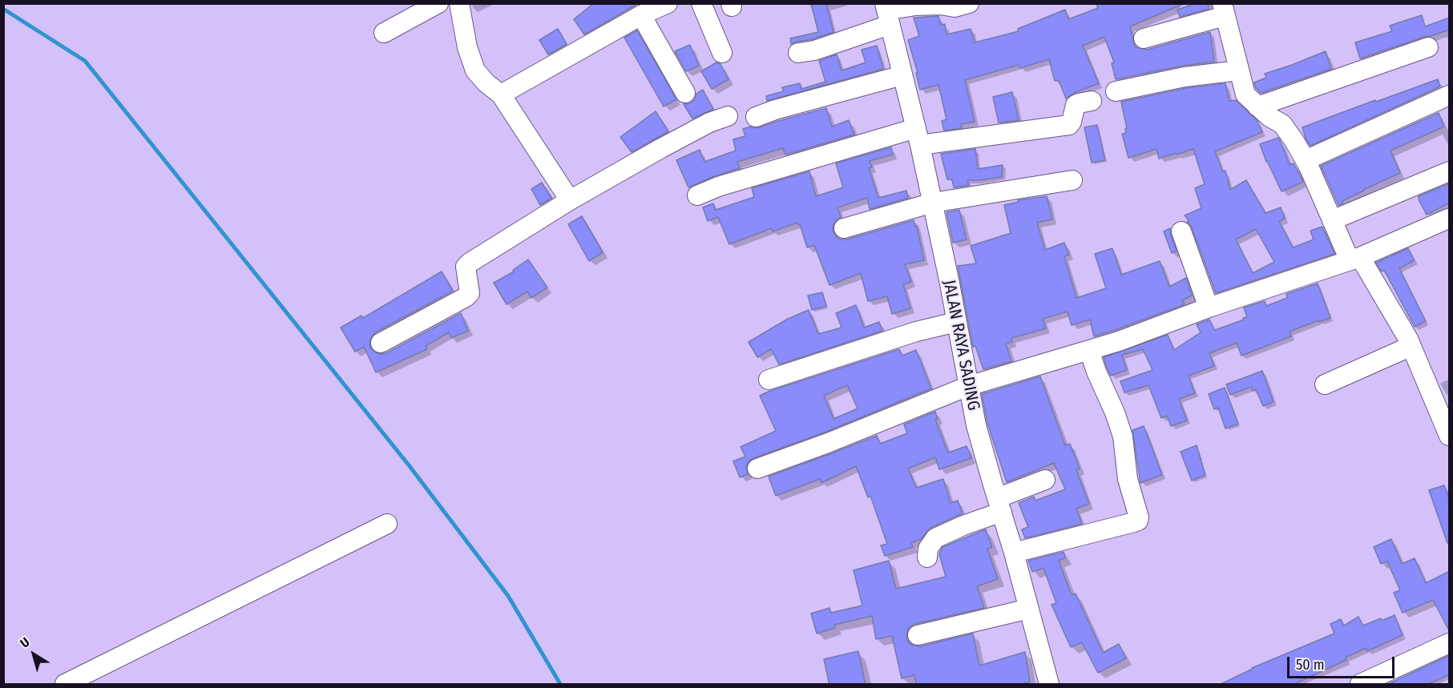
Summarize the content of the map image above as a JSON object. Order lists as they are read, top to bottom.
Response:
{
  "streets": {
    "street": ["JALAN RAYA SADING"]
  },
  "scale_bar": "50 m",
  "north": "top left"
}
